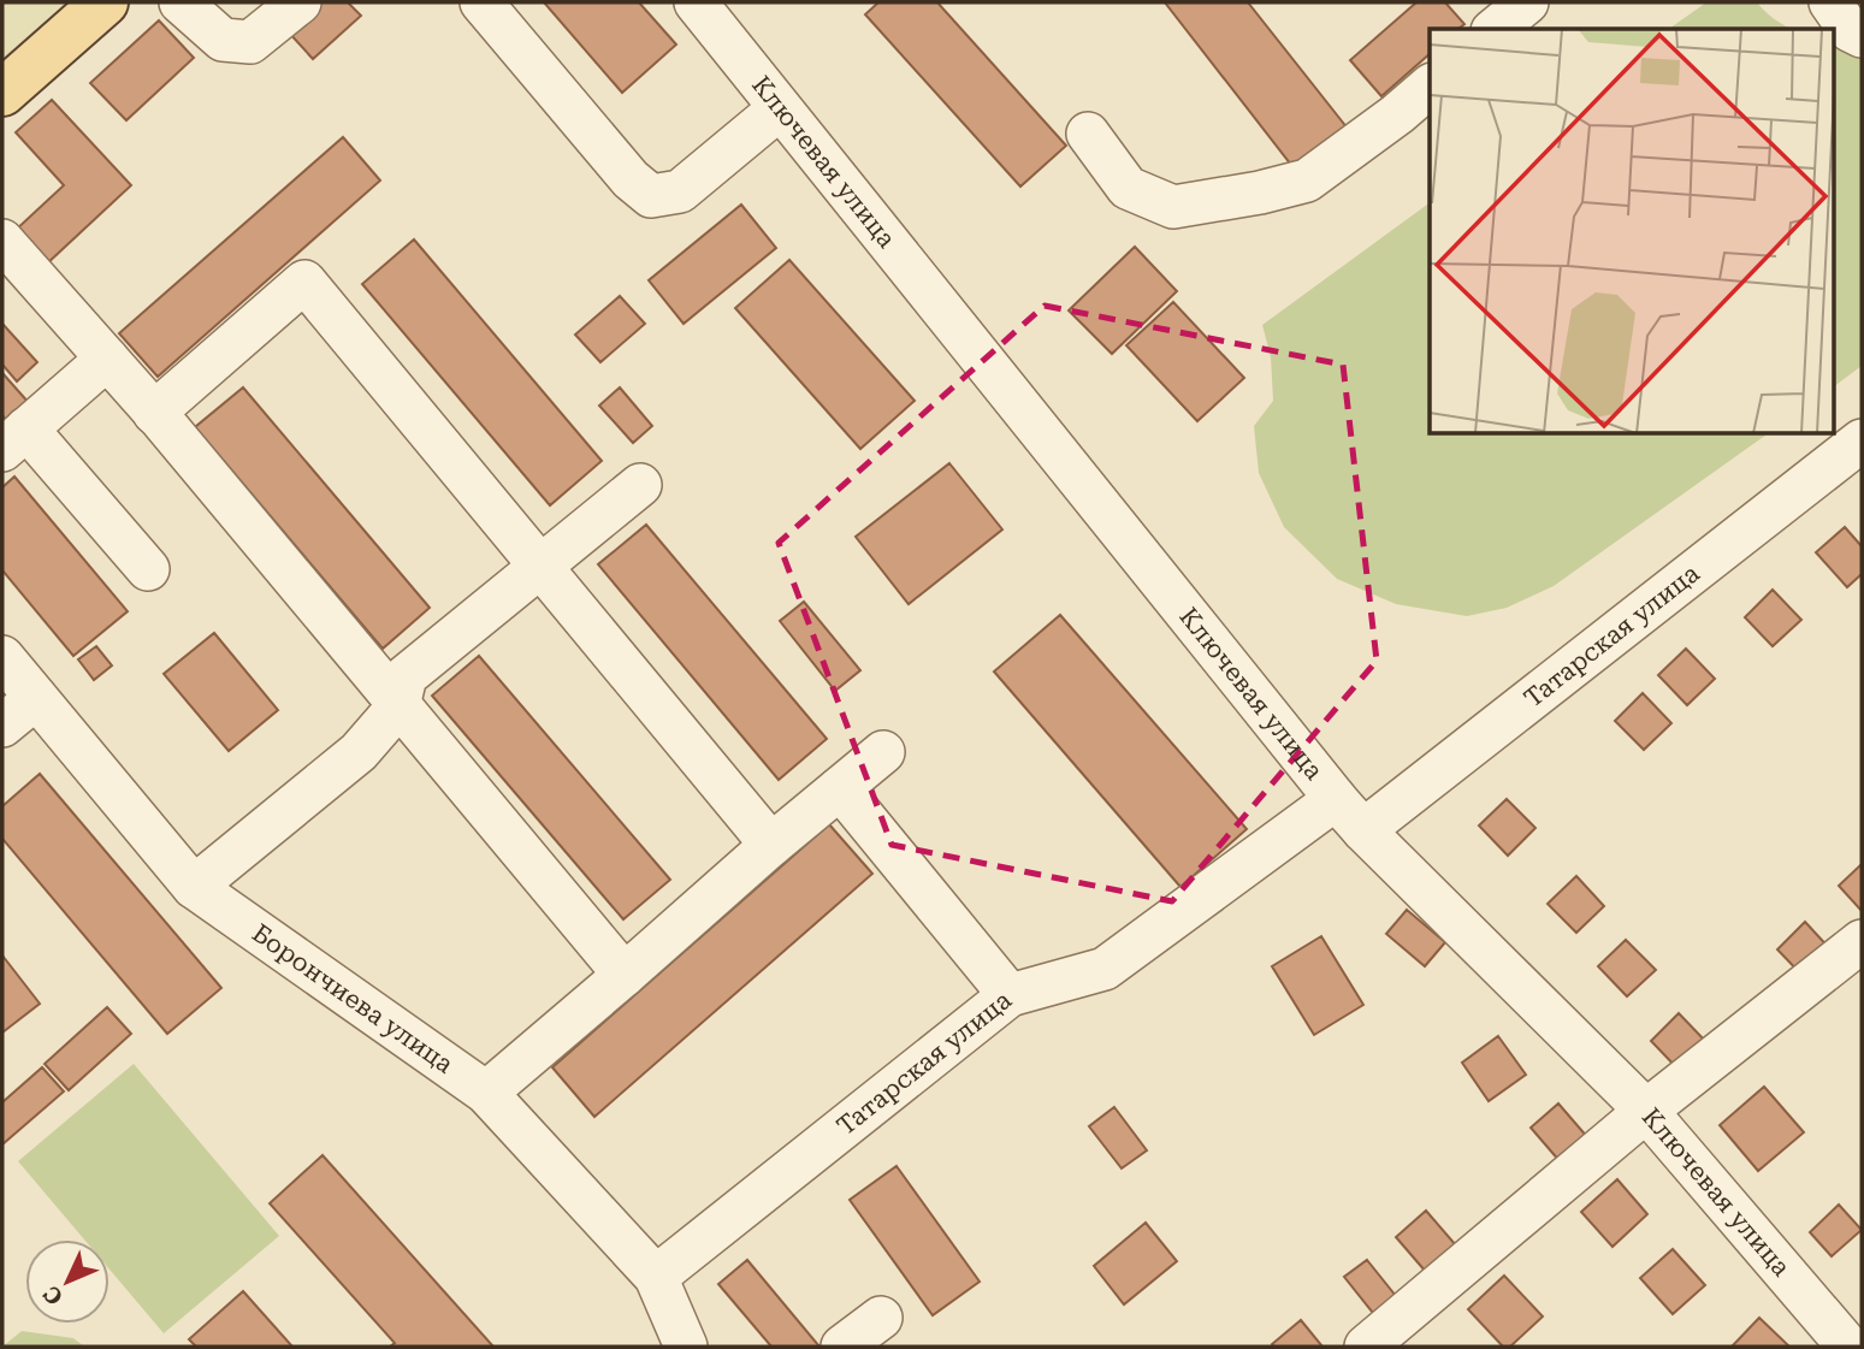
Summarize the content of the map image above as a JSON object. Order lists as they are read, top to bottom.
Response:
{
  "streets": {
    "street": ["Ключевая улица", "Татарская улица", "Борончиева улица"]
  },
  "crossings": [
    ["Ключевая улица", "Татарская улица"],
    ["Татарская улица", "Борончиева улица"]
  ],
  "north": "bottom left"
}
